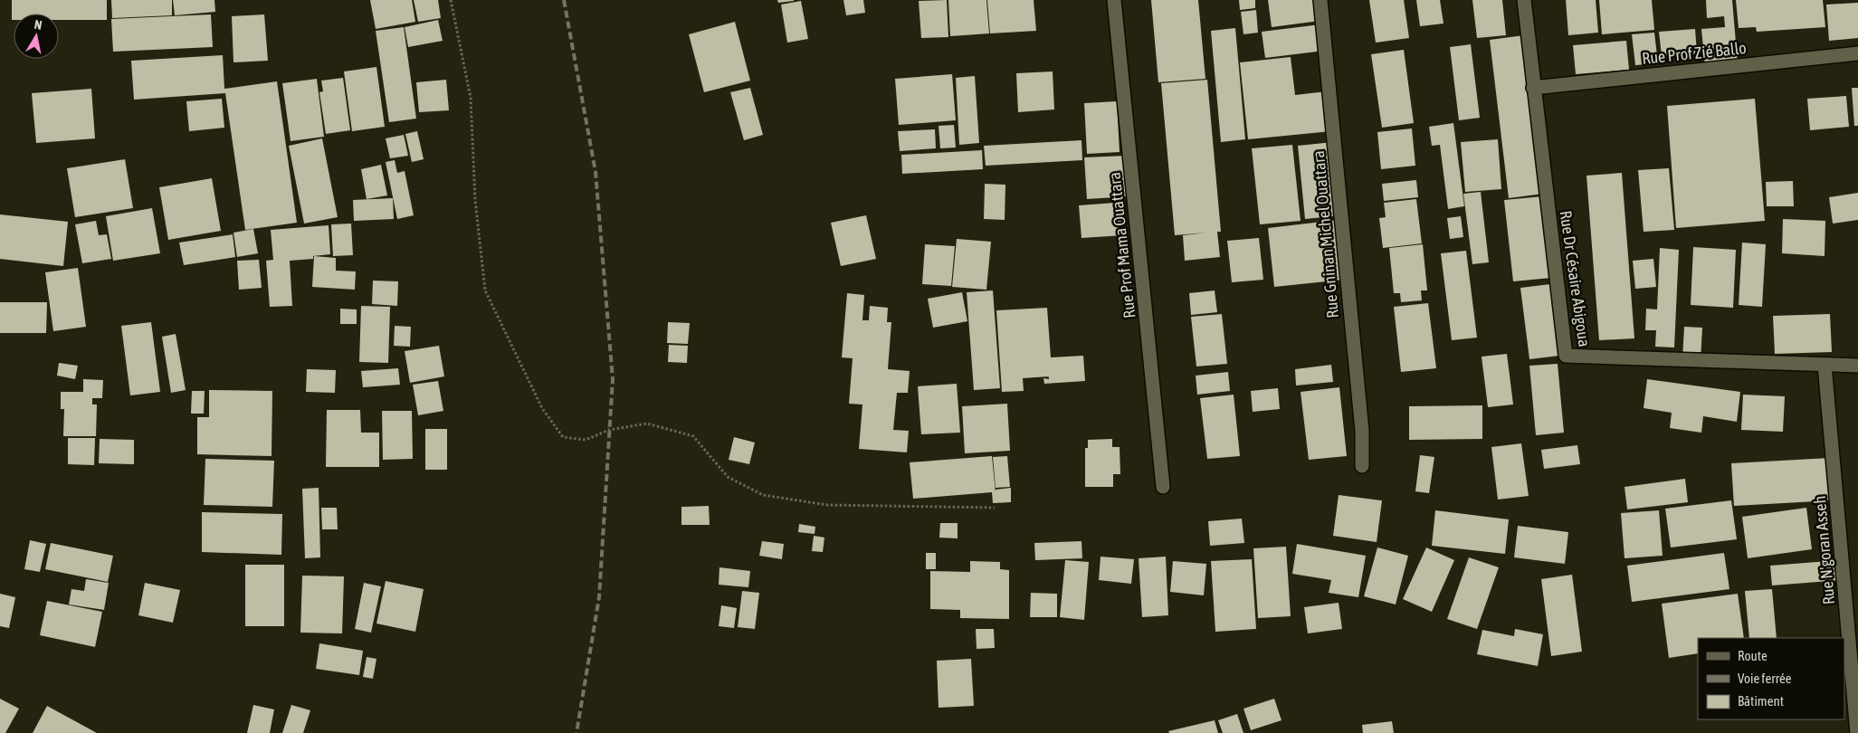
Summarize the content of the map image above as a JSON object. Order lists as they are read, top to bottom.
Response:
{
  "streets": {
    "street": [
      "Rue Prof Zié Ballo",
      "Rue Gninan Michel Ouattara",
      "Rue Prof Mama Ouattara",
      "Rue Dr Césaire Abigoua",
      "Rue N'goran Asseh"
    ]
  },
  "crossings": [
    ["Rue Prof Zié Ballo", "Rue Dr Césaire Abigoua"],
    ["Rue Dr Césaire Abigoua", "Rue N'goran Asseh"]
  ],
  "legend": ["Route", "Voie ferrée", "Bâtiment"],
  "north": "top"
}
